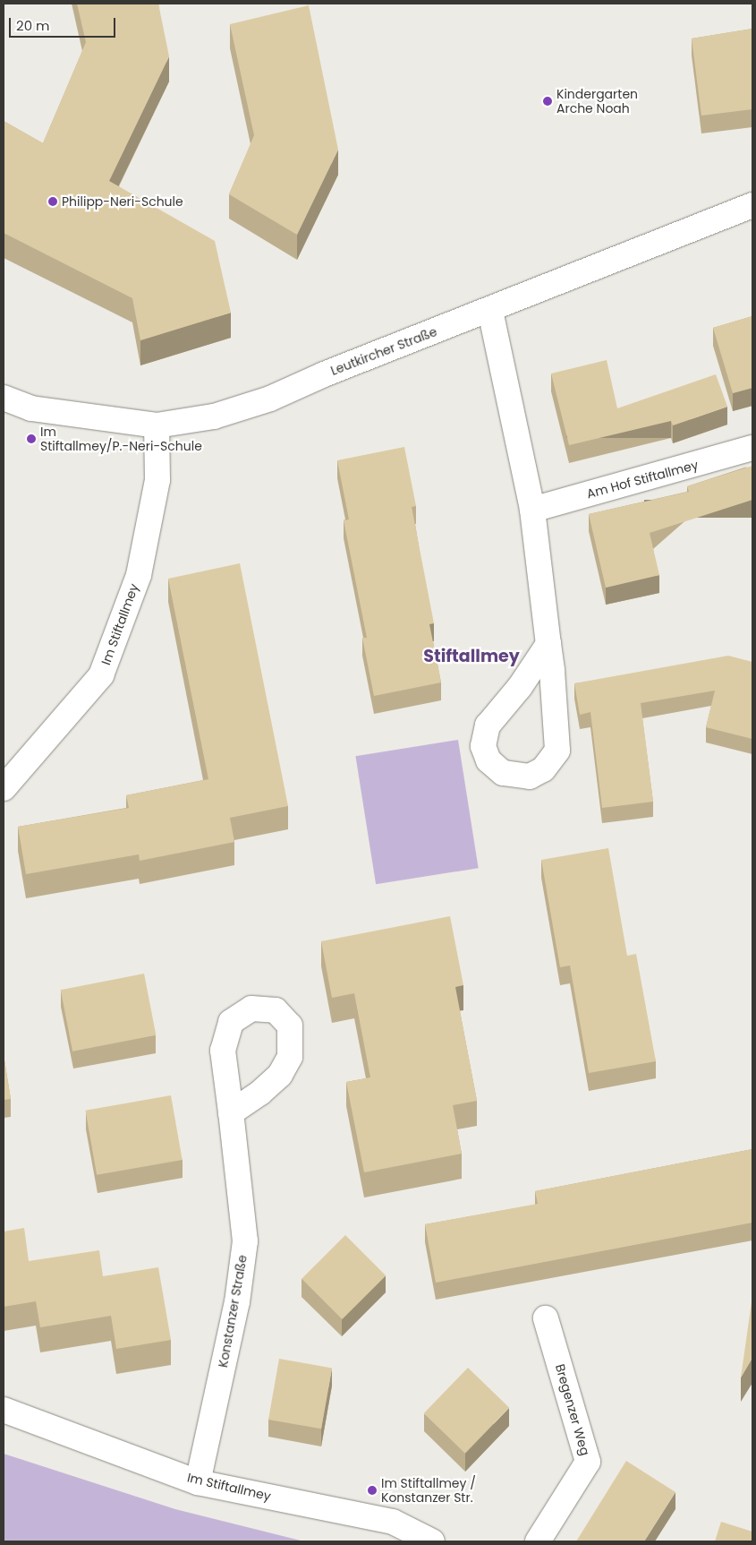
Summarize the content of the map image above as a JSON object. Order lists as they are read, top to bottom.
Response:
{
  "streets": {
    "street": [
      "Leutkircher Straße",
      "Am Hof Stiftallmey",
      "Im Stiftallmey",
      "Konstanzer Straße",
      "Bregenzer Weg"
    ]
  },
  "crossings": [
    ["Leutkircher Straße", "Im Stiftallmey"],
    ["Im Stiftallmey", "Konstanzer Straße"]
  ],
  "districts": ["Stiftallmey"],
  "places": [
    "Kindergarten Arche Noah",
    "Philipp-Neri-Schule",
    "Im Stiftallmey/P.-Neri-Schule",
    "Im Stiftallmey / Konstanzer Str."
  ],
  "scale_bar": "20 m"
}
